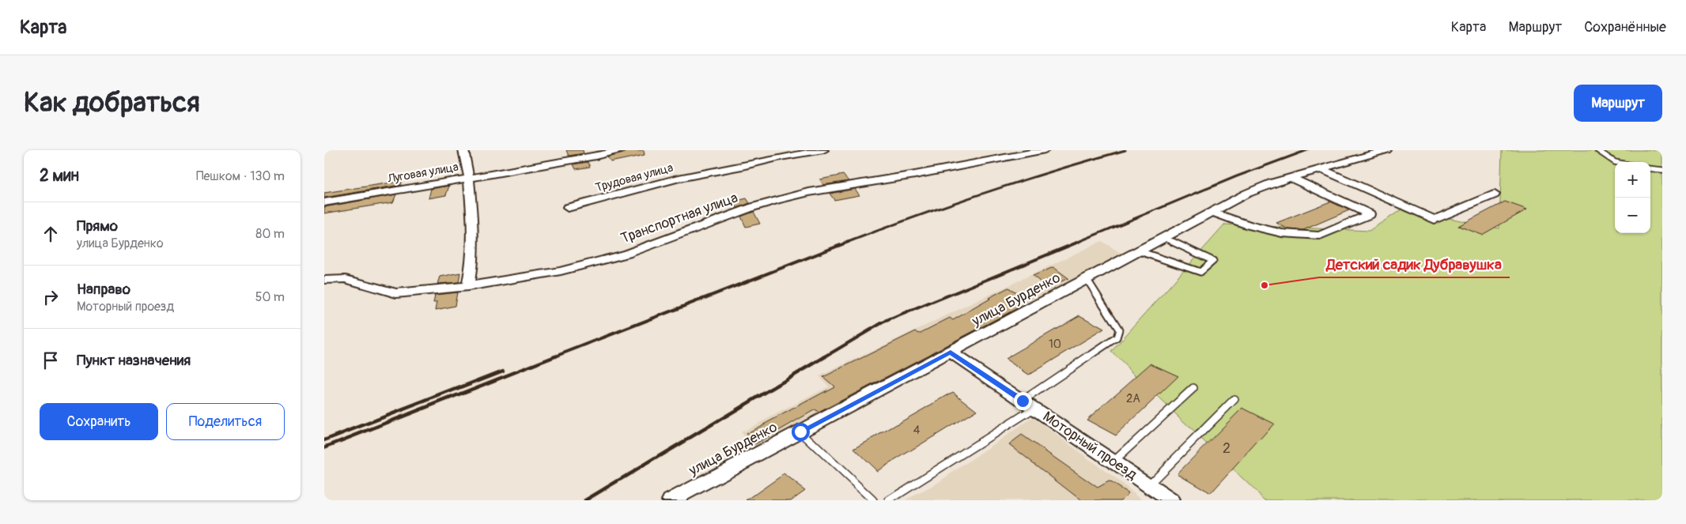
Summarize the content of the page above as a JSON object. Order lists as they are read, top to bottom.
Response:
{
  "streets": {
    "street": [
      "Луговая улица",
      "Трудовая улица",
      "Транспортная улица",
      "улица Бурденко",
      "Моторный проезд"
    ]
  },
  "crossings": [
    ["улица Бурденко", "Моторный проезд"]
  ],
  "places": ["Детский садик Дубравушка"],
  "house_numbers": [
    "10",
    "2А",
    "4",
    "2"
  ],
  "page": {
    "header": "Карта",
    "nav": ["Карта", "Маршрут", "Сохранённые"],
    "buttons": [
      "Маршрут",
      ["Сохранить", "Поделиться"]
    ],
    "title": "Как добраться",
    "heading": ["2 мин", "Пешком · 130 m"],
    "map_buttons": ["+", "−"],
    "list": [
      ["Прямо", "улица Бурденко", "80 m"],
      ["Направо", "Моторный проезд", "50 m"],
      "Пункт назначения"
    ]
  }
}
